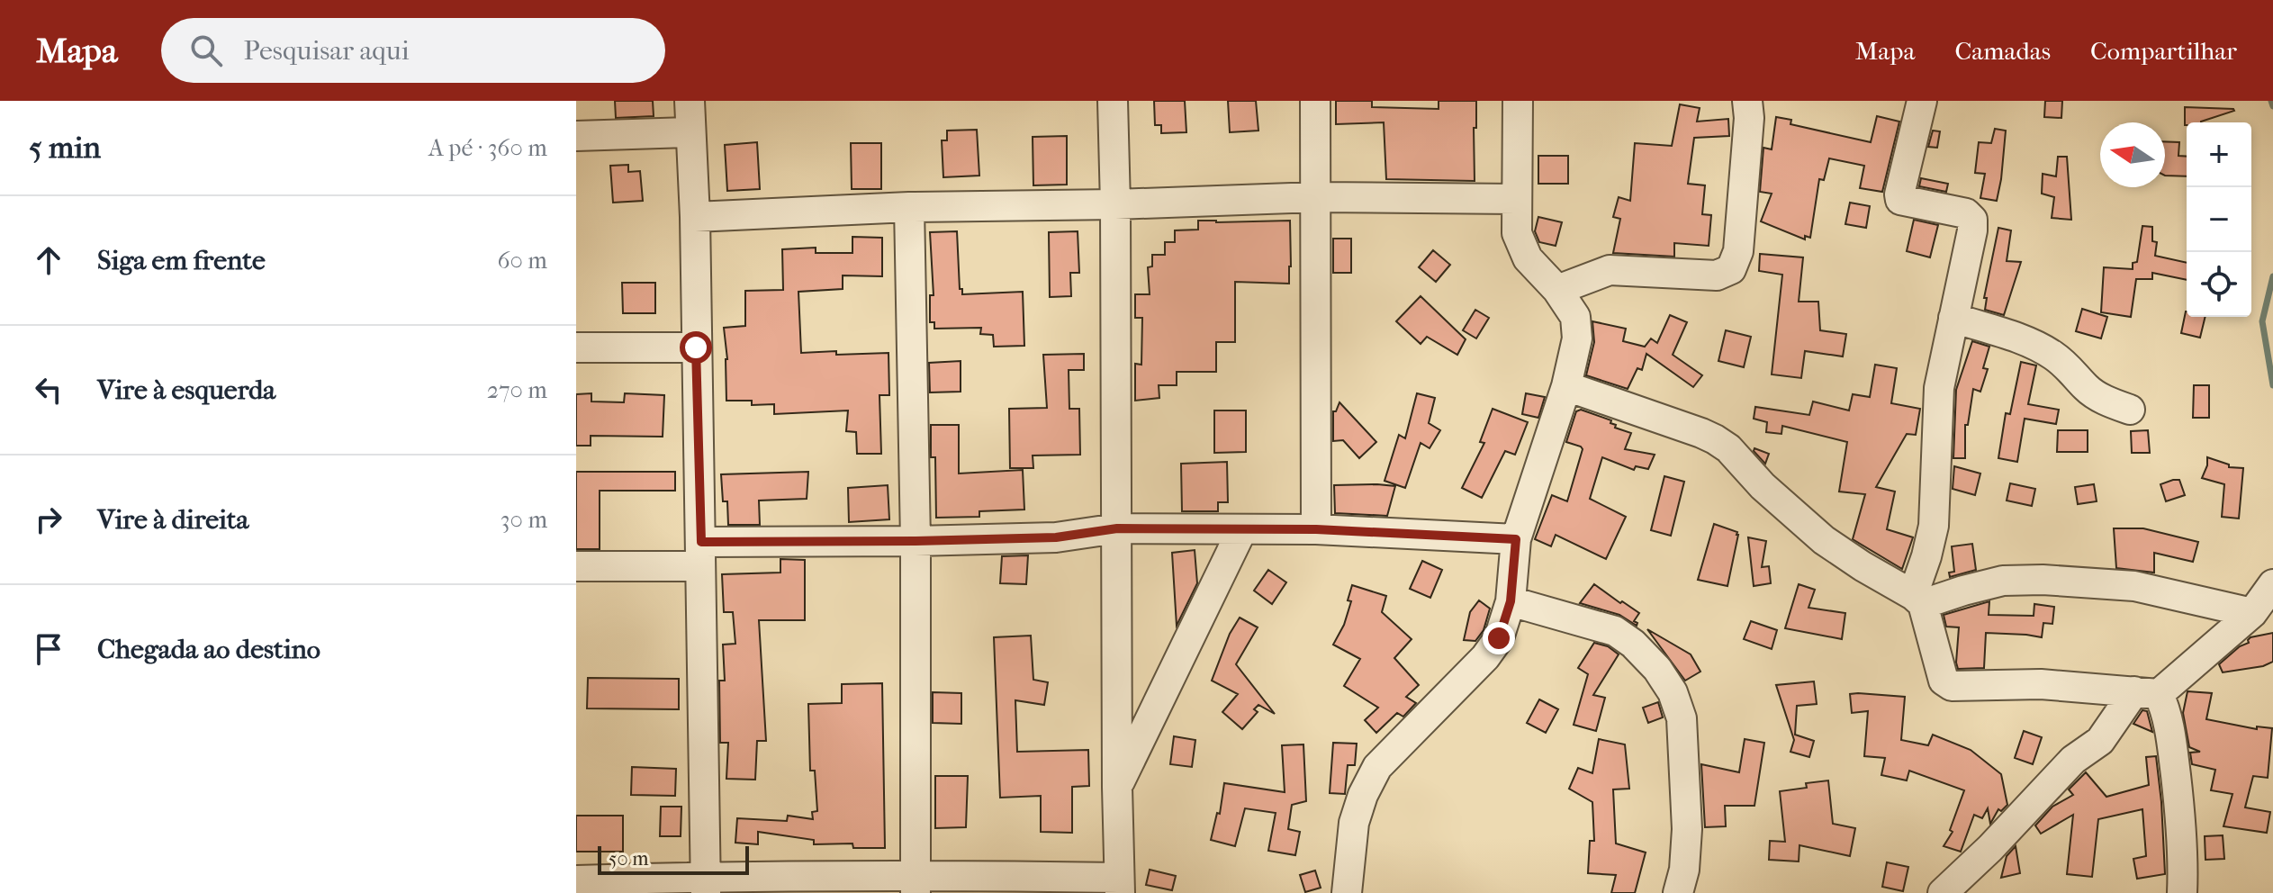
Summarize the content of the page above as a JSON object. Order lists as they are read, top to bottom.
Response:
{
  "scale_bar": "50 m",
  "north": "left",
  "page": {
    "header": "Mapa",
    "search": "Pesquisar aqui",
    "nav": ["Mapa", "Camadas", "Compartilhar"],
    "heading": ["5 min", "A pé · 360 m"],
    "map_buttons": ["+", "−"],
    "list": [
      ["Siga em frente", "60 m"],
      ["Vire à esquerda", "270 m"],
      ["Vire à direita", "30 m"],
      "Chegada ao destino"
    ],
    "scale": "50 m"
  }
}
